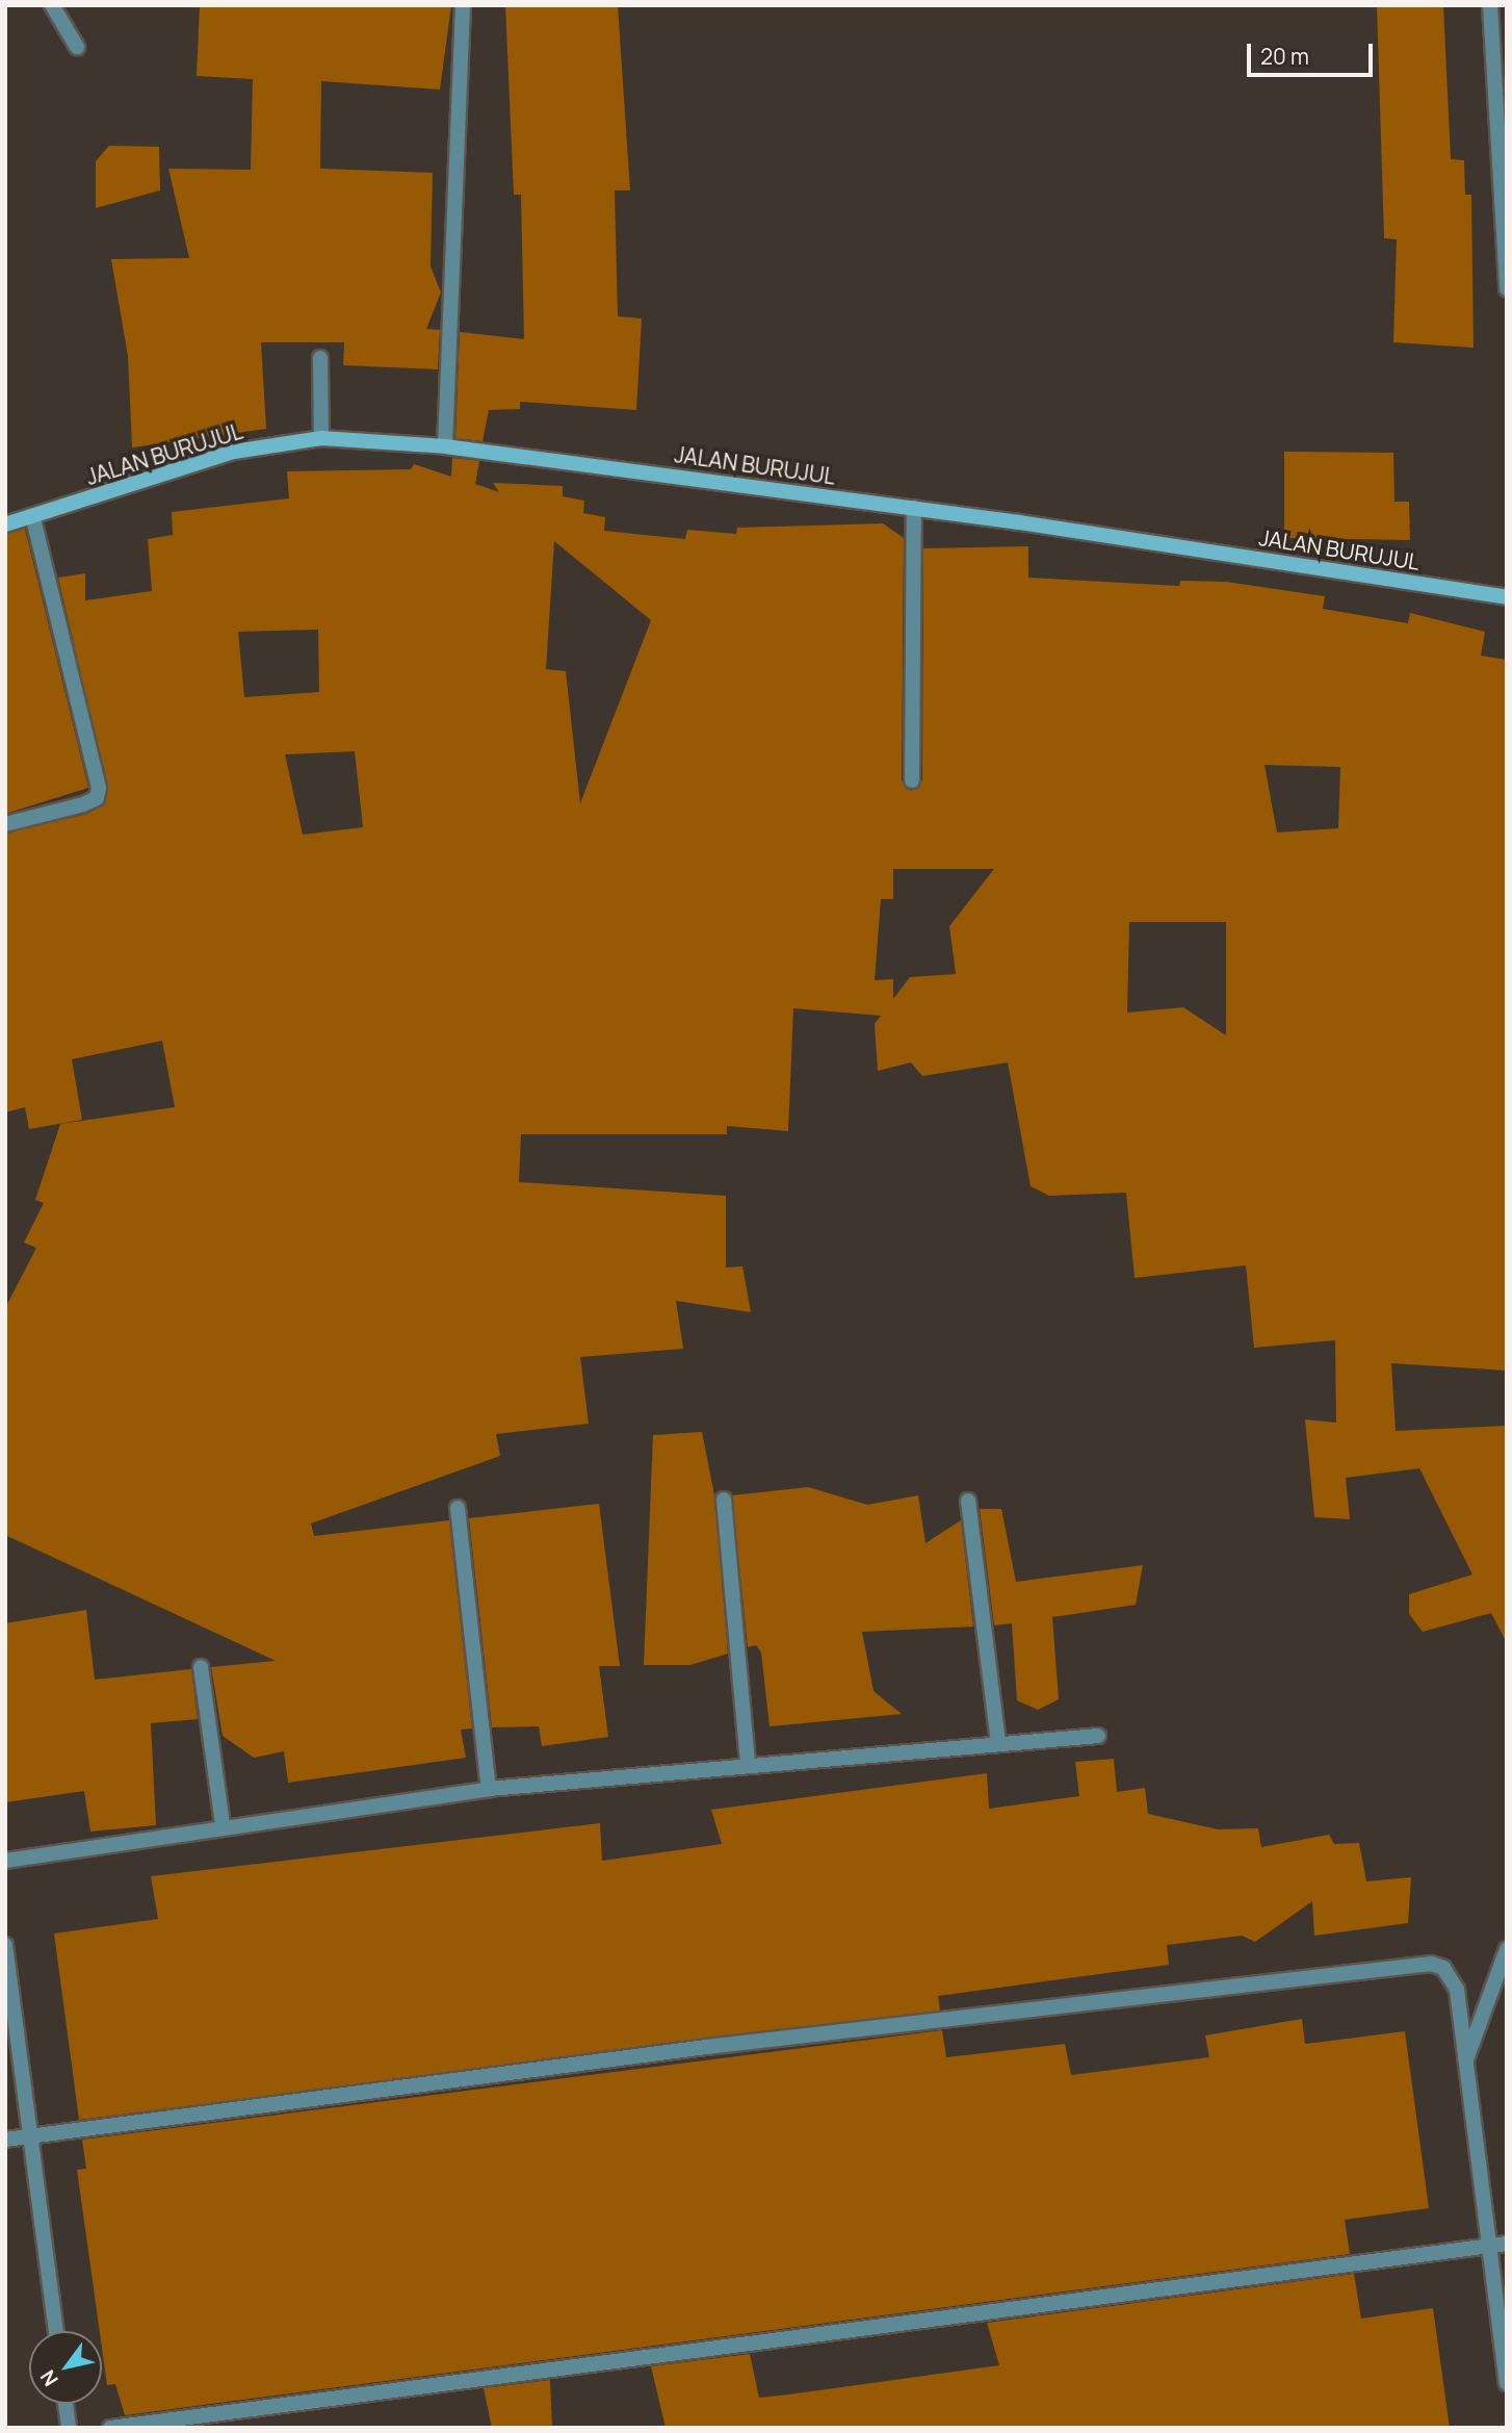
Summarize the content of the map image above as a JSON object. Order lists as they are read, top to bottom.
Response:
{
  "streets": {
    "street": ["JALAN BURUJUL"]
  },
  "scale_bar": "20 m",
  "north": "bottom left"
}
